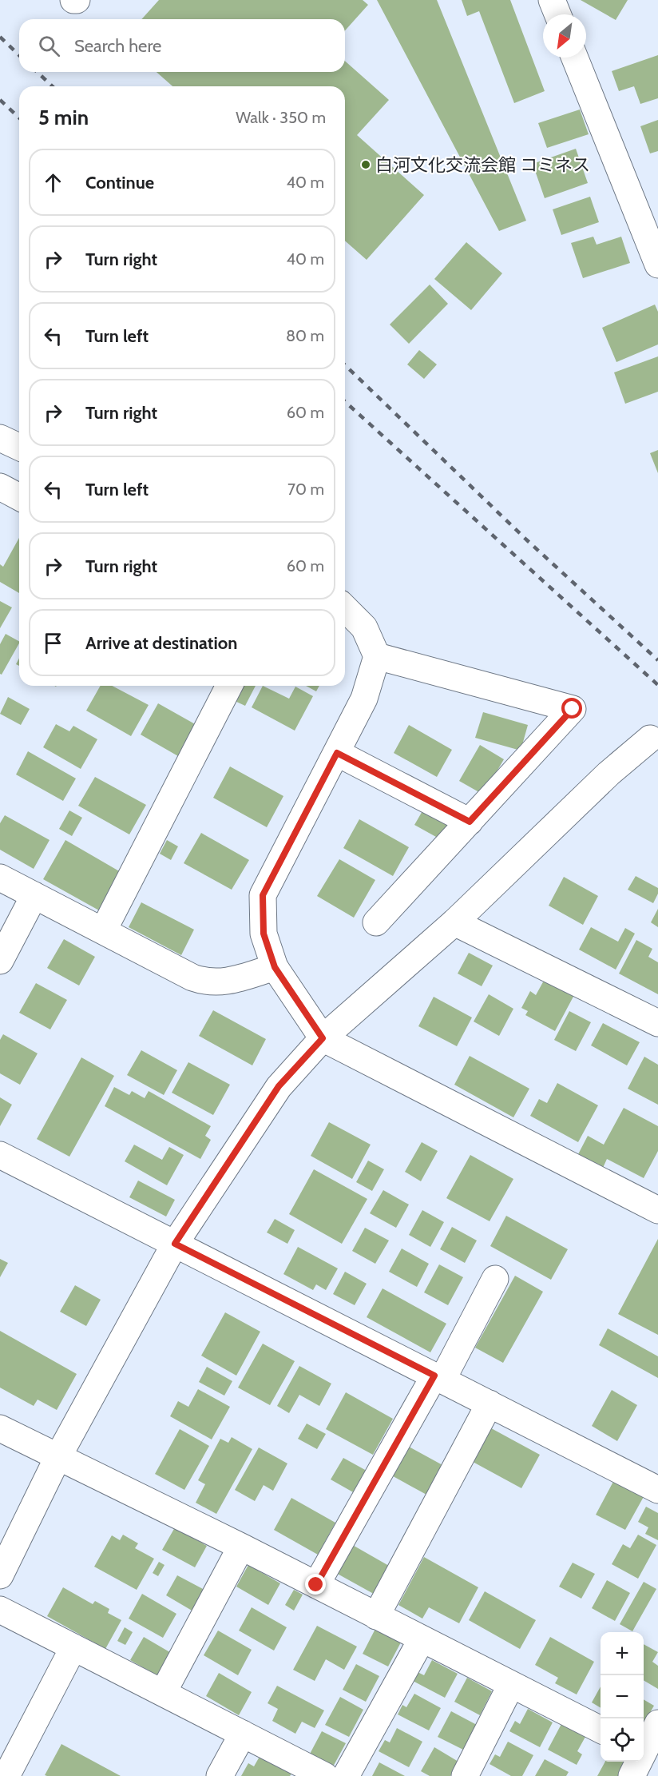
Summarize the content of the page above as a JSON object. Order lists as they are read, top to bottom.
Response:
{
  "places": ["白河文化交流会館 コミネス"],
  "north": "bottom left",
  "page": {
    "search": "Search here",
    "heading": ["5 min", "Walk · 350 m"],
    "list": [
      ["Continue", "40 m"],
      ["Turn right", "40 m"],
      ["Turn left", "80 m"],
      ["Turn right", "60 m"],
      ["Turn left", "70 m"],
      ["Turn right", "60 m"],
      "Arrive at destination"
    ],
    "map_buttons": ["+", "−"]
  }
}
